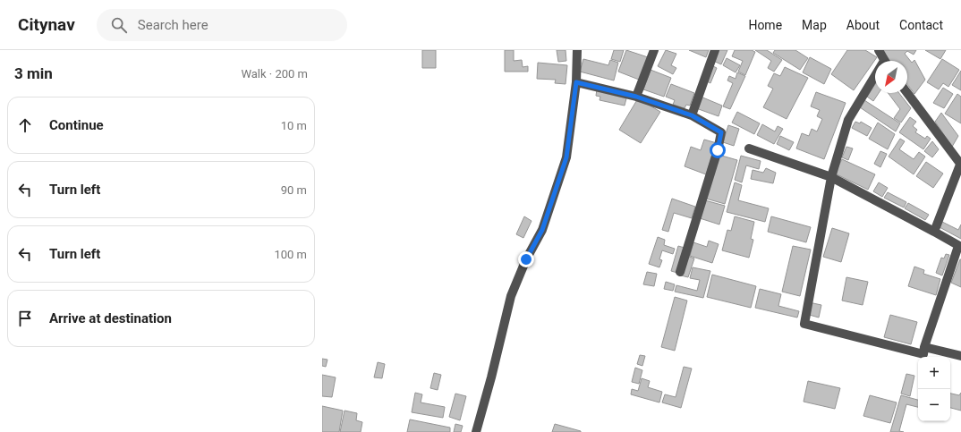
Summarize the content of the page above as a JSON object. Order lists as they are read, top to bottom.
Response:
{
  "north": "bottom left",
  "page": {
    "header": "Citynav",
    "search": "Search here",
    "nav": [
      "Home",
      "Map",
      "About",
      "Contact"
    ],
    "heading": ["3 min", "Walk · 200 m"],
    "list": [
      ["Continue", "10 m"],
      ["Turn left", "90 m"],
      ["Turn left", "100 m"],
      "Arrive at destination"
    ],
    "map_buttons": ["+", "−"]
  }
}
